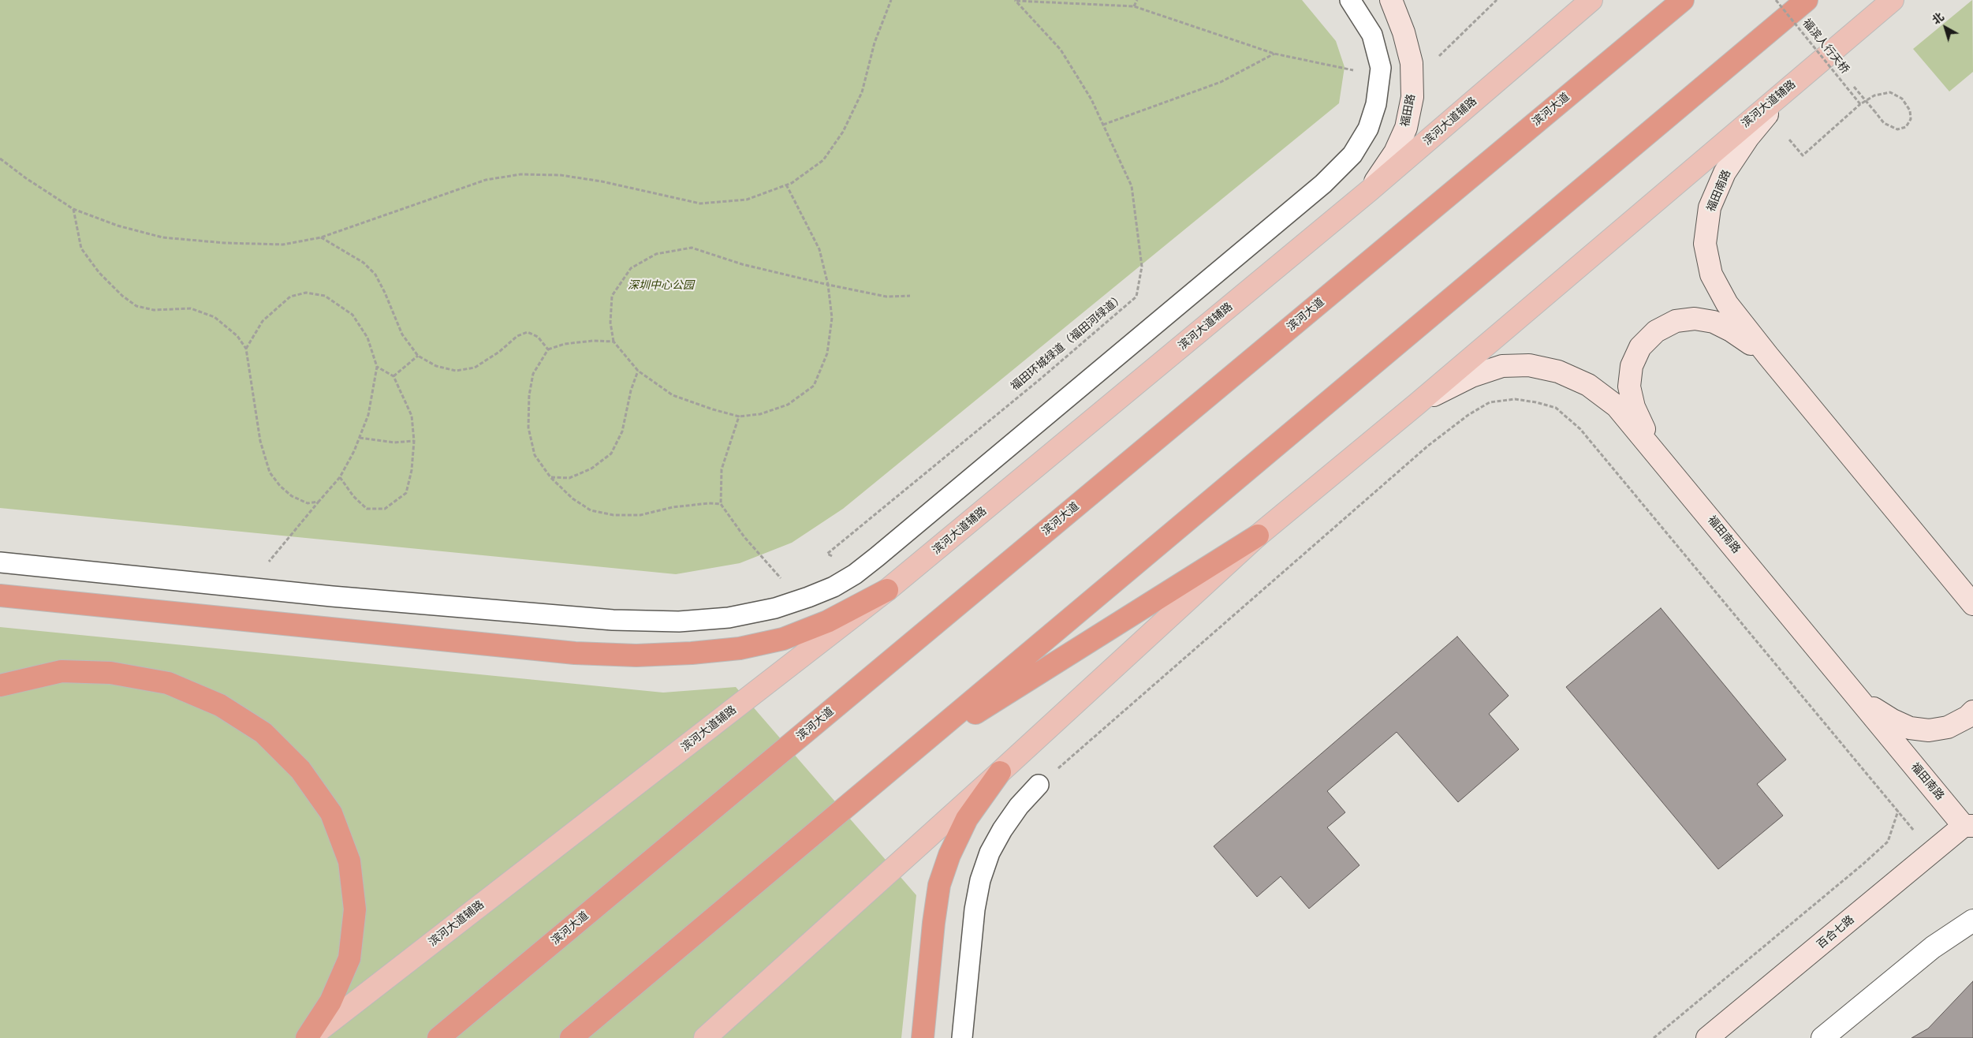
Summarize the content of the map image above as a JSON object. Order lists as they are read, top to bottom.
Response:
{
  "streets": {
    "highway": ["滨河大道"],
    "main road": ["滨河大道辅路"],
    "street": ["福田路", "福田南路", "百合七路"],
    "path": ["福滨人行天桥", "福田环城绿道（福田河绿道）"]
  },
  "crossings": [
    ["滨河大道辅路", "福田路"],
    ["滨河大道辅路", "福田南路"],
    ["福田南路", "百合七路"]
  ],
  "parks": ["深圳中心公园"],
  "north": "top left"
}
